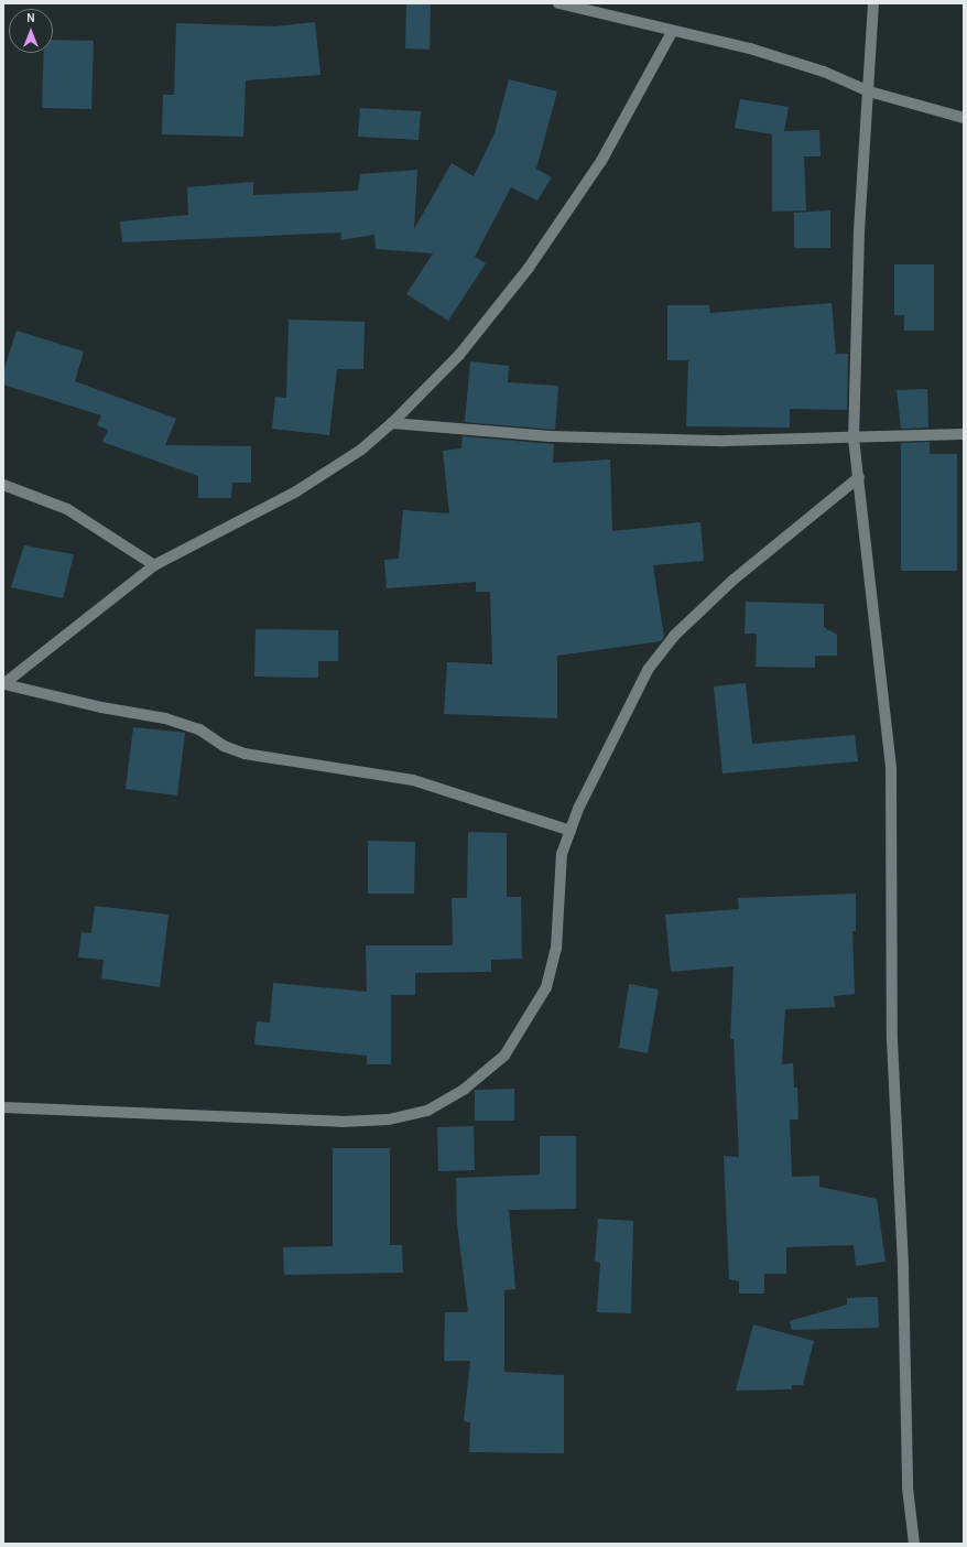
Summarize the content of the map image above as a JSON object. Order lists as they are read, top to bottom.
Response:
{
  "north": "top"
}
